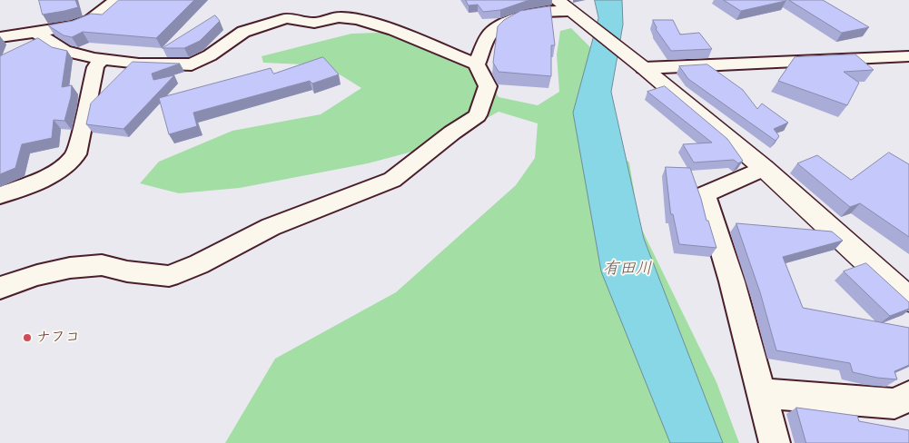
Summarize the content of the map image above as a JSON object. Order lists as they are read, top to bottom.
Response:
{
  "water": ["有田川"],
  "places": ["ナフコ"]
}
